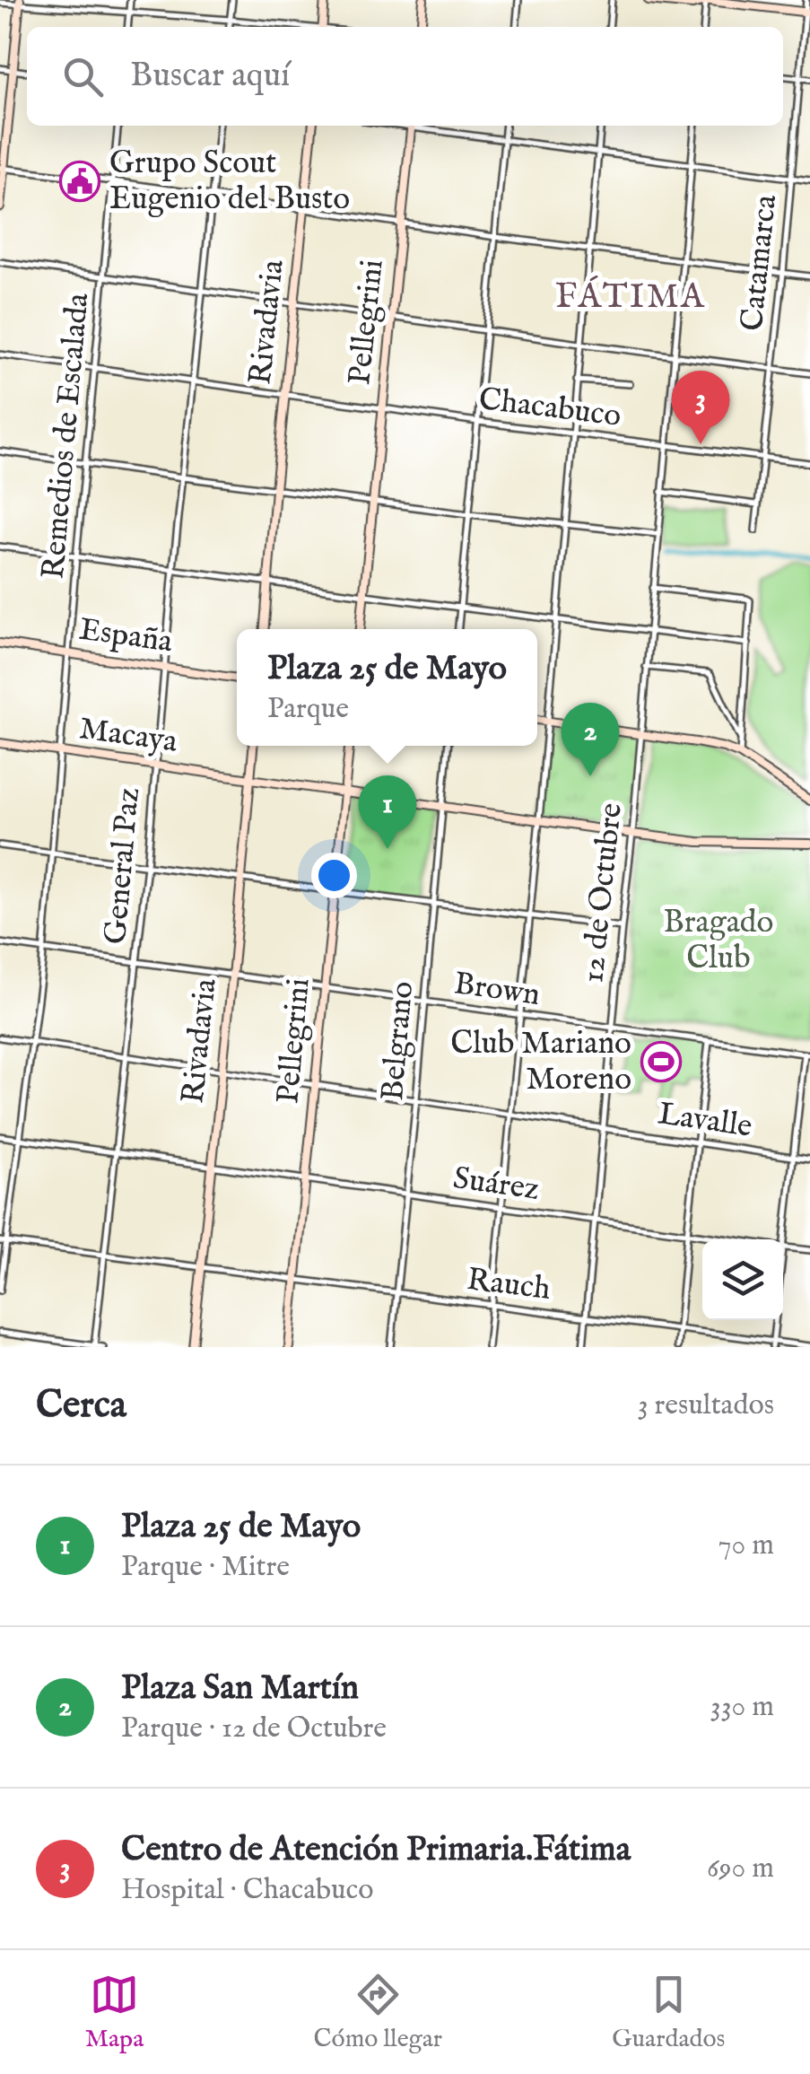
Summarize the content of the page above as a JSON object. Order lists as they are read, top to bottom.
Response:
{
  "streets": {
    "main road": [
      "Rivadavia",
      "Pellegrini",
      "España",
      "Macaya"
    ],
    "street": [
      "Catamarca",
      "Chacabuco",
      "Remedios de Escalada",
      "General Paz",
      "12 de Octubre",
      "Brown",
      "Belgrano",
      "Lavalle",
      "Suárez",
      "Rauch"
    ]
  },
  "crossings": [
    ["Catamarca", "Chacabuco"],
    ["Rivadavia", "Chacabuco"],
    ["Rivadavia", "Macaya"],
    ["Rivadavia", "Brown"],
    ["Rivadavia", "Lavalle"],
    ["Rivadavia", "Suárez"],
    ["Rivadavia", "Rauch"],
    ["Pellegrini", "Chacabuco"],
    ["Pellegrini", "Macaya"],
    ["Pellegrini", "Brown"],
    ["Pellegrini", "Lavalle"],
    ["Pellegrini", "Suárez"],
    ["Pellegrini", "Rauch"],
    ["Chacabuco", "Remedios de Escalada"],
    ["Chacabuco", "General Paz"],
    ["Chacabuco", "12 de Octubre"],
    ["Remedios de Escalada", "España"],
    ["Remedios de Escalada", "Macaya"],
    ["Remedios de Escalada", "Brown"],
    ["Remedios de Escalada", "Lavalle"],
    ["Remedios de Escalada", "Suárez"],
    ["Remedios de Escalada", "Rauch"],
    ["España", "General Paz"],
    ["Macaya", "General Paz"],
    ["Macaya", "12 de Octubre"],
    ["Macaya", "Belgrano"],
    ["General Paz", "Brown"],
    ["General Paz", "Lavalle"],
    ["General Paz", "Suárez"],
    ["General Paz", "Rauch"],
    ["12 de Octubre", "Brown"],
    ["12 de Octubre", "Lavalle"],
    ["12 de Octubre", "Suárez"],
    ["12 de Octubre", "Rauch"],
    ["Brown", "Belgrano"],
    ["Belgrano", "Lavalle"],
    ["Belgrano", "Suárez"],
    ["Belgrano", "Rauch"]
  ],
  "districts": ["FÁTIMA"],
  "parks": ["Bragado Club"],
  "places": {
    "public building": ["Grupo Scout Eugenio del Busto"],
    "sports": ["Club Mariano Moreno"]
  },
  "page": {
    "search": "Buscar aquí",
    "pins": ["3", "2", "1"],
    "popup": ["Plaza 25 de Mayo", "Parque"],
    "heading": ["Cerca", "3 resultados"],
    "list": [
      {
        "mark": "1",
        "name": "Plaza 25 de Mayo",
        "note": "Parque · Mitre",
        "value": "70 m"
      },
      {
        "mark": "2",
        "name": "Plaza San Martín",
        "note": "Parque · 12 de Octubre",
        "value": "330 m"
      },
      {
        "mark": "3",
        "name": "Centro de Atención Primaria.Fátima",
        "note": "Hospital · Chacabuco",
        "value": "690 m"
      }
    ],
    "nav": ["Mapa", "Cómo llegar", "Guardados"]
  }
}
